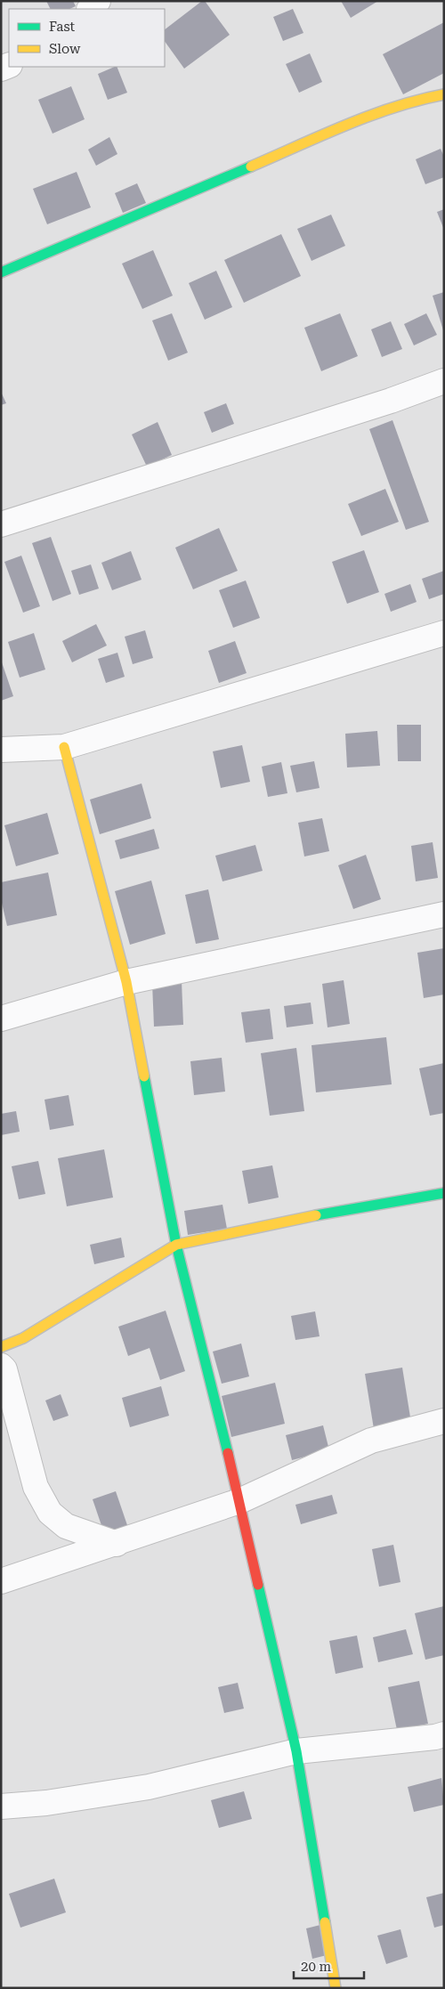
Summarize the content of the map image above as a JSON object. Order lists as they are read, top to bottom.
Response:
{
  "legend": ["Fast", "Slow"],
  "scale_bar": "20 m"
}
